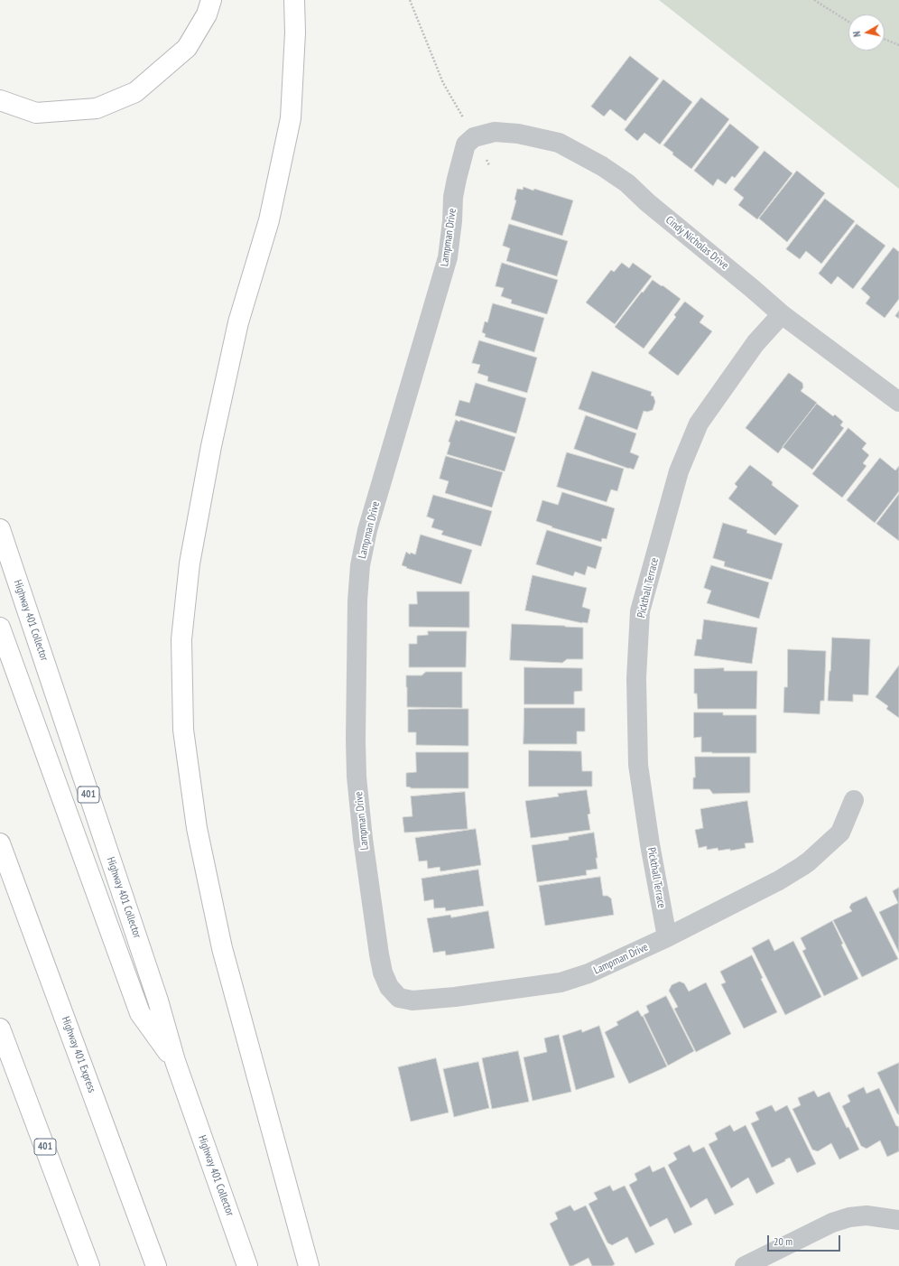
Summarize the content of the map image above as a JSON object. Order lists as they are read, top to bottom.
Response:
{
  "streets": {
    "highway": ["Highway 401 Collector", "401", "Highway 401 Express"],
    "street": ["Lampman Drive", "Cindy Nicholas Drive", "Pickthall Terrace"]
  },
  "crossings": [
    ["Lampman Drive", "Cindy Nicholas Drive"],
    ["Lampman Drive", "Pickthall Terrace"],
    ["Cindy Nicholas Drive", "Pickthall Terrace"]
  ],
  "scale_bar": "20 m",
  "north": "left"
}
